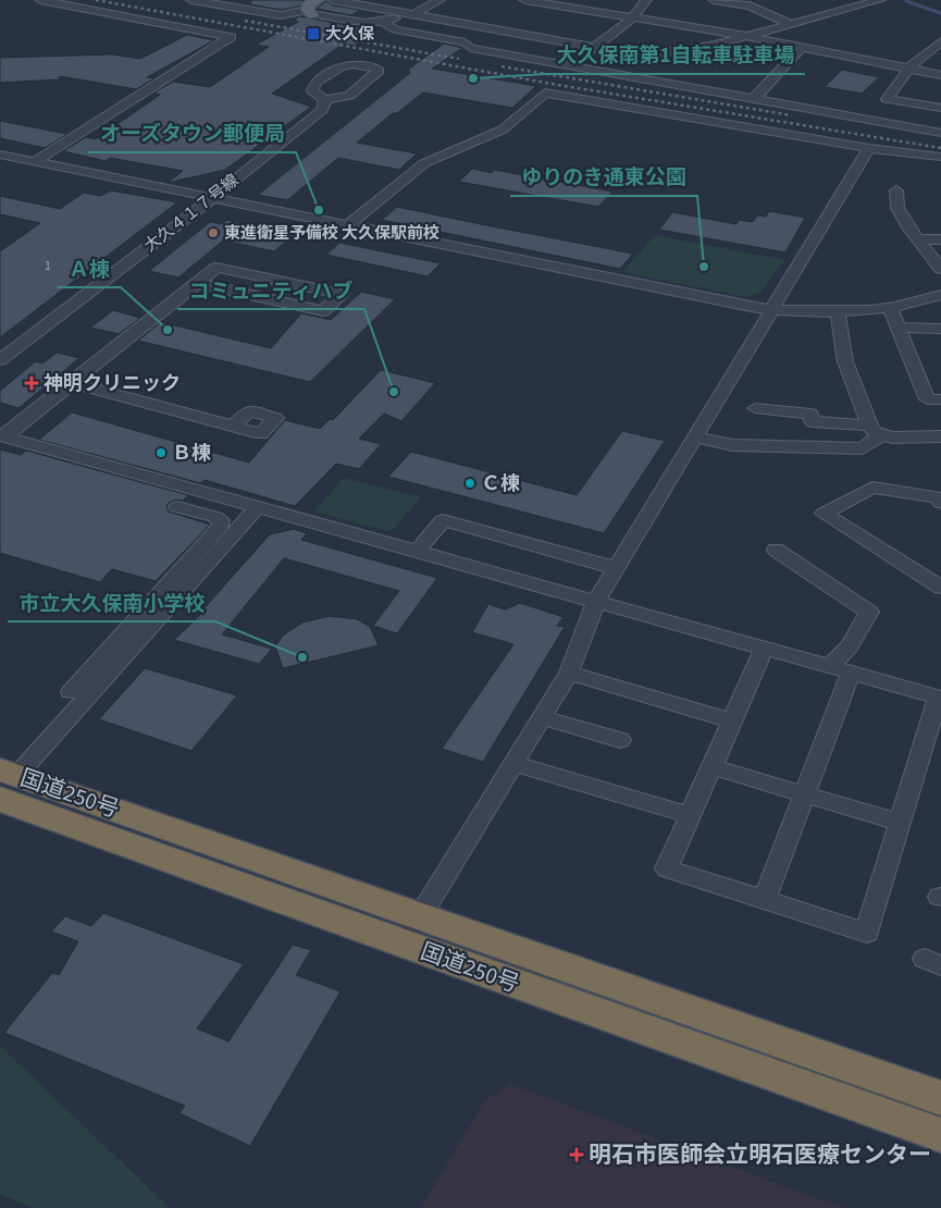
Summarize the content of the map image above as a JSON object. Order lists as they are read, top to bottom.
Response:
{
  "streets": {
    "highway": ["国道250号"],
    "street": ["大久４１７号線"]
  },
  "places": {
    "transit": ["大久保"],
    "other": [
      "大久保南第1自転車駐車場",
      "オーズタウン郵便局",
      "東進衛星予備校 大久保駅前校",
      "ゆりのき通東公園",
      "Ａ棟",
      "コミュニティハブ",
      "Ｂ棟",
      "Ｃ棟",
      "市立大久保南小学校"
    ],
    "health": ["神明クリニック", "明石市医師会立明石医療センター"]
  },
  "house_numbers": ["1"]
}
